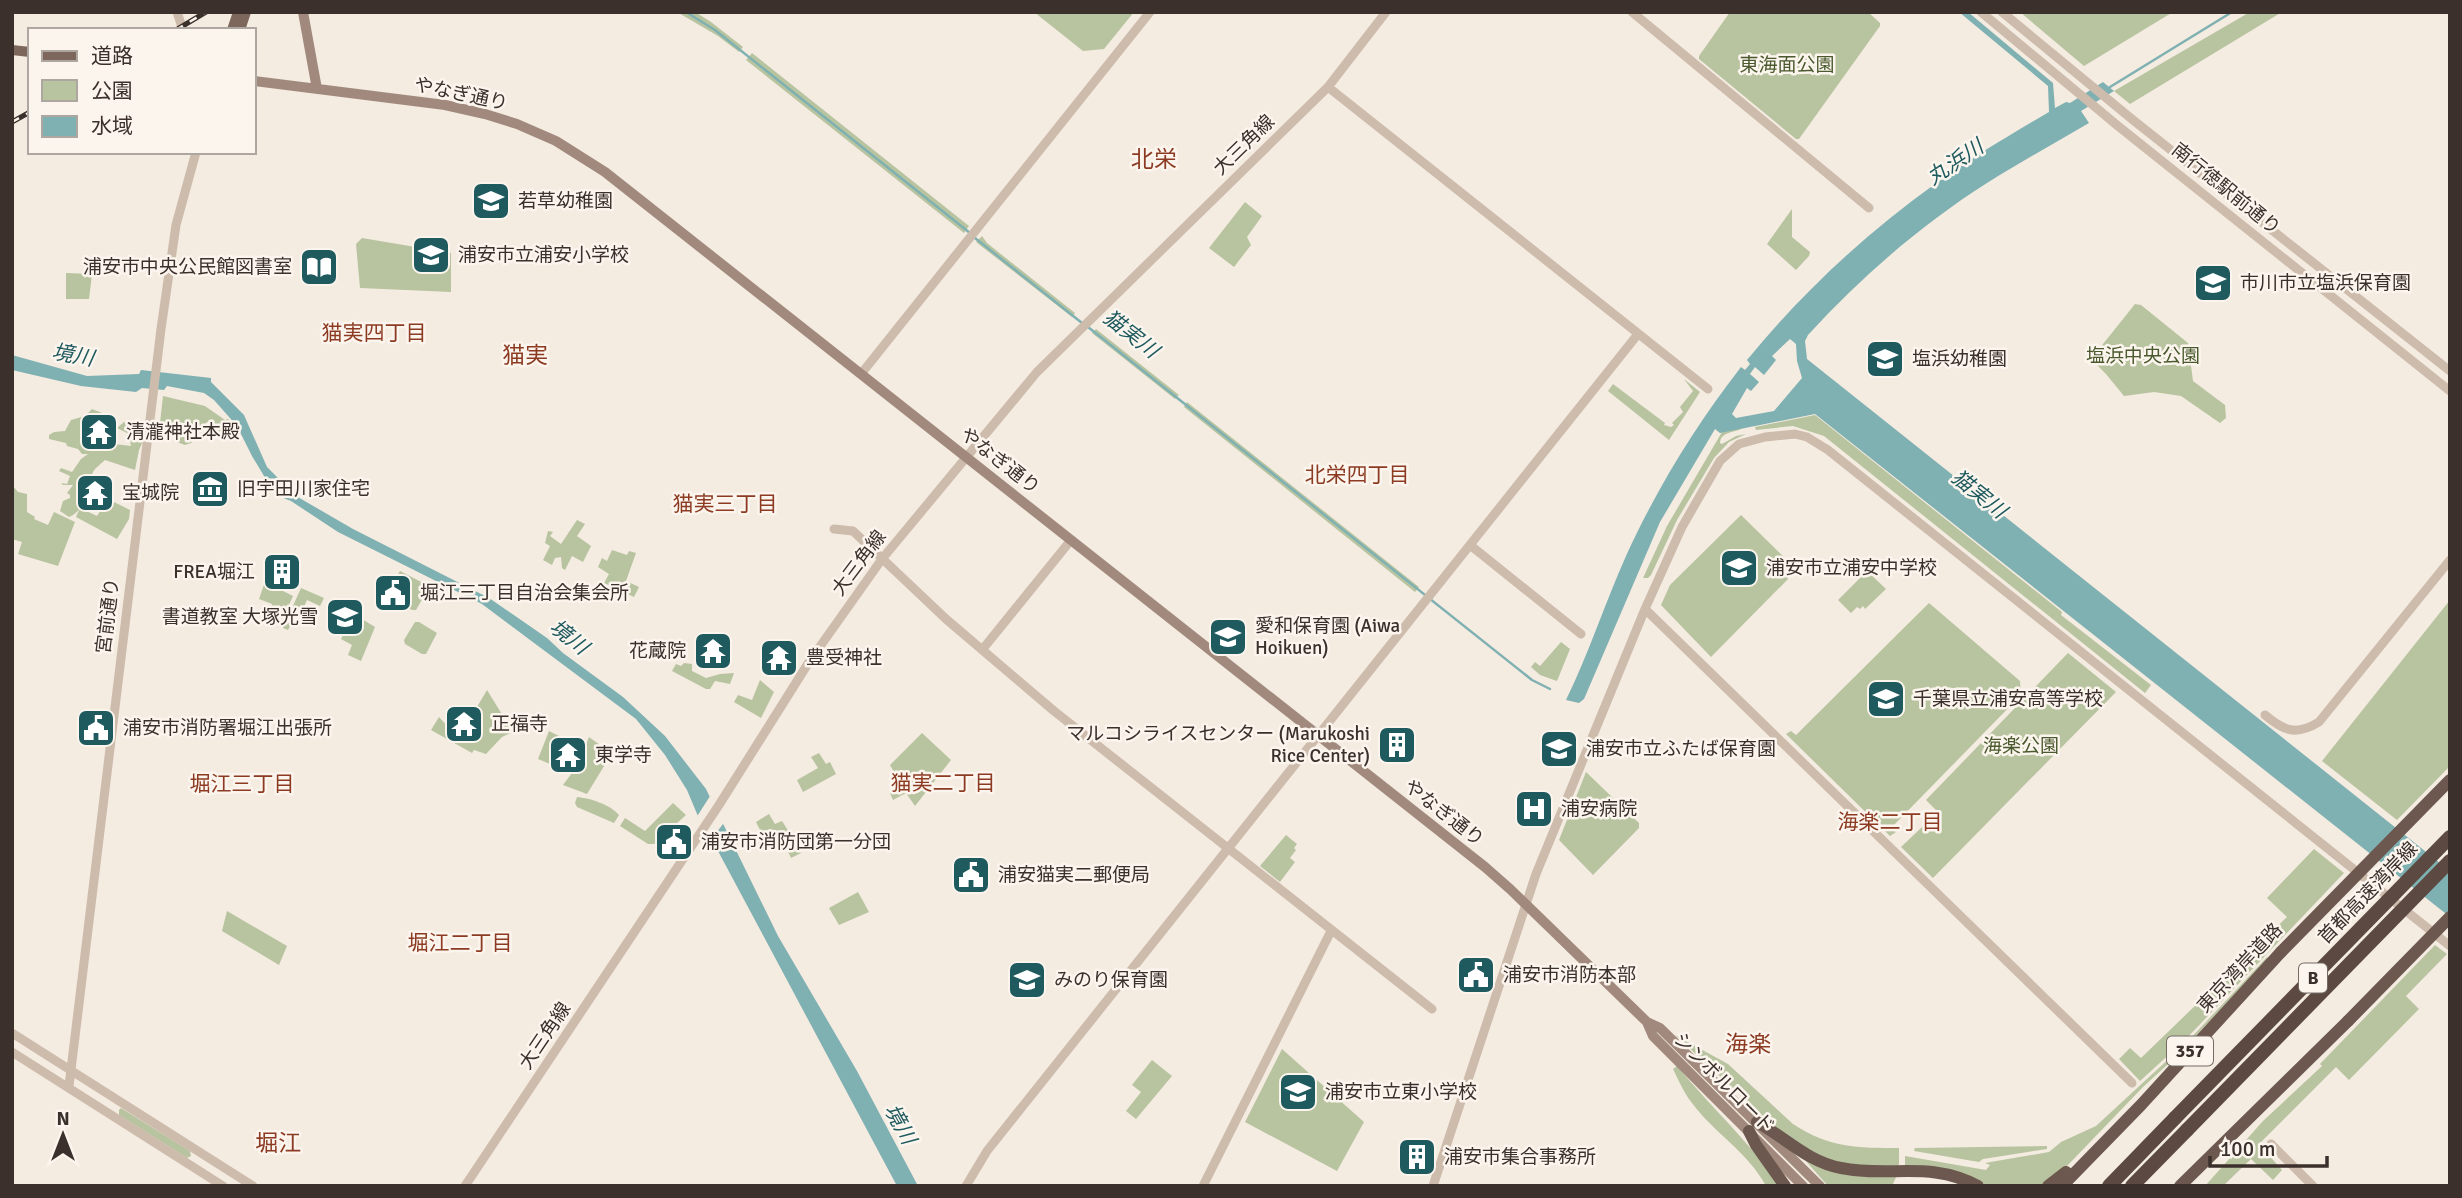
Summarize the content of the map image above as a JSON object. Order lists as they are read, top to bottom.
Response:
{
  "streets": {
    "highway": [
      "首都高速湾岸線",
      "東京湾岸道路",
      "B",
      "357"
    ],
    "main road": ["やなぎ通り", "シンボルロード"],
    "street": ["大三角線", "南行徳駅前通り", "宮前通り"]
  },
  "crossings": [
    ["やなぎ通り", "大三角線"],
    ["やなぎ通り", "シンボルロード"]
  ],
  "districts": [
    "北栄",
    "猫実四丁目",
    "猫実",
    "北栄四丁目",
    "猫実三丁目",
    "猫実二丁目",
    "堀江三丁目",
    "海楽二丁目",
    "堀江二丁目",
    "海楽",
    "堀江"
  ],
  "water": ["丸浜川", "猫実川", "境川"],
  "parks": ["東海面公園", "塩浜中央公園", "海楽公園"],
  "places": {
    "school or university": [
      "若草幼稚園",
      "浦安市立浦安小学校",
      "市川市立塩浜保育園",
      "塩浜幼稚園",
      "浦安市立浦安中学校",
      "書道教室 大塚光雪",
      "愛和保育園 (Aiwa Hoikuen)",
      "千葉県立浦安高等学校",
      "浦安市立ふたば保育園",
      "みのり保育園",
      "浦安市立東小学校"
    ],
    "library": ["浦安市中央公民館図書室"],
    "temple": [
      "清瀧神社本殿",
      "宝城院",
      "花蔵院",
      "豊受神社",
      "正福寺",
      "東学寺"
    ],
    "museum": ["旧宇田川家住宅"],
    "building": ["FREA堀江", "マルコシライスセンター (Marukoshi Rice Center)", "浦安市集合事務所"],
    "public building": [
      "堀江三丁目自治会集会所",
      "浦安市消防署堀江出張所",
      "浦安市消防団第一分団",
      "浦安猫実二郵便局",
      "浦安市消防本部"
    ],
    "hospital": ["浦安病院"]
  },
  "legend": ["道路", "公園", "水域"],
  "scale_bar": "100 m",
  "north": "top"
}
